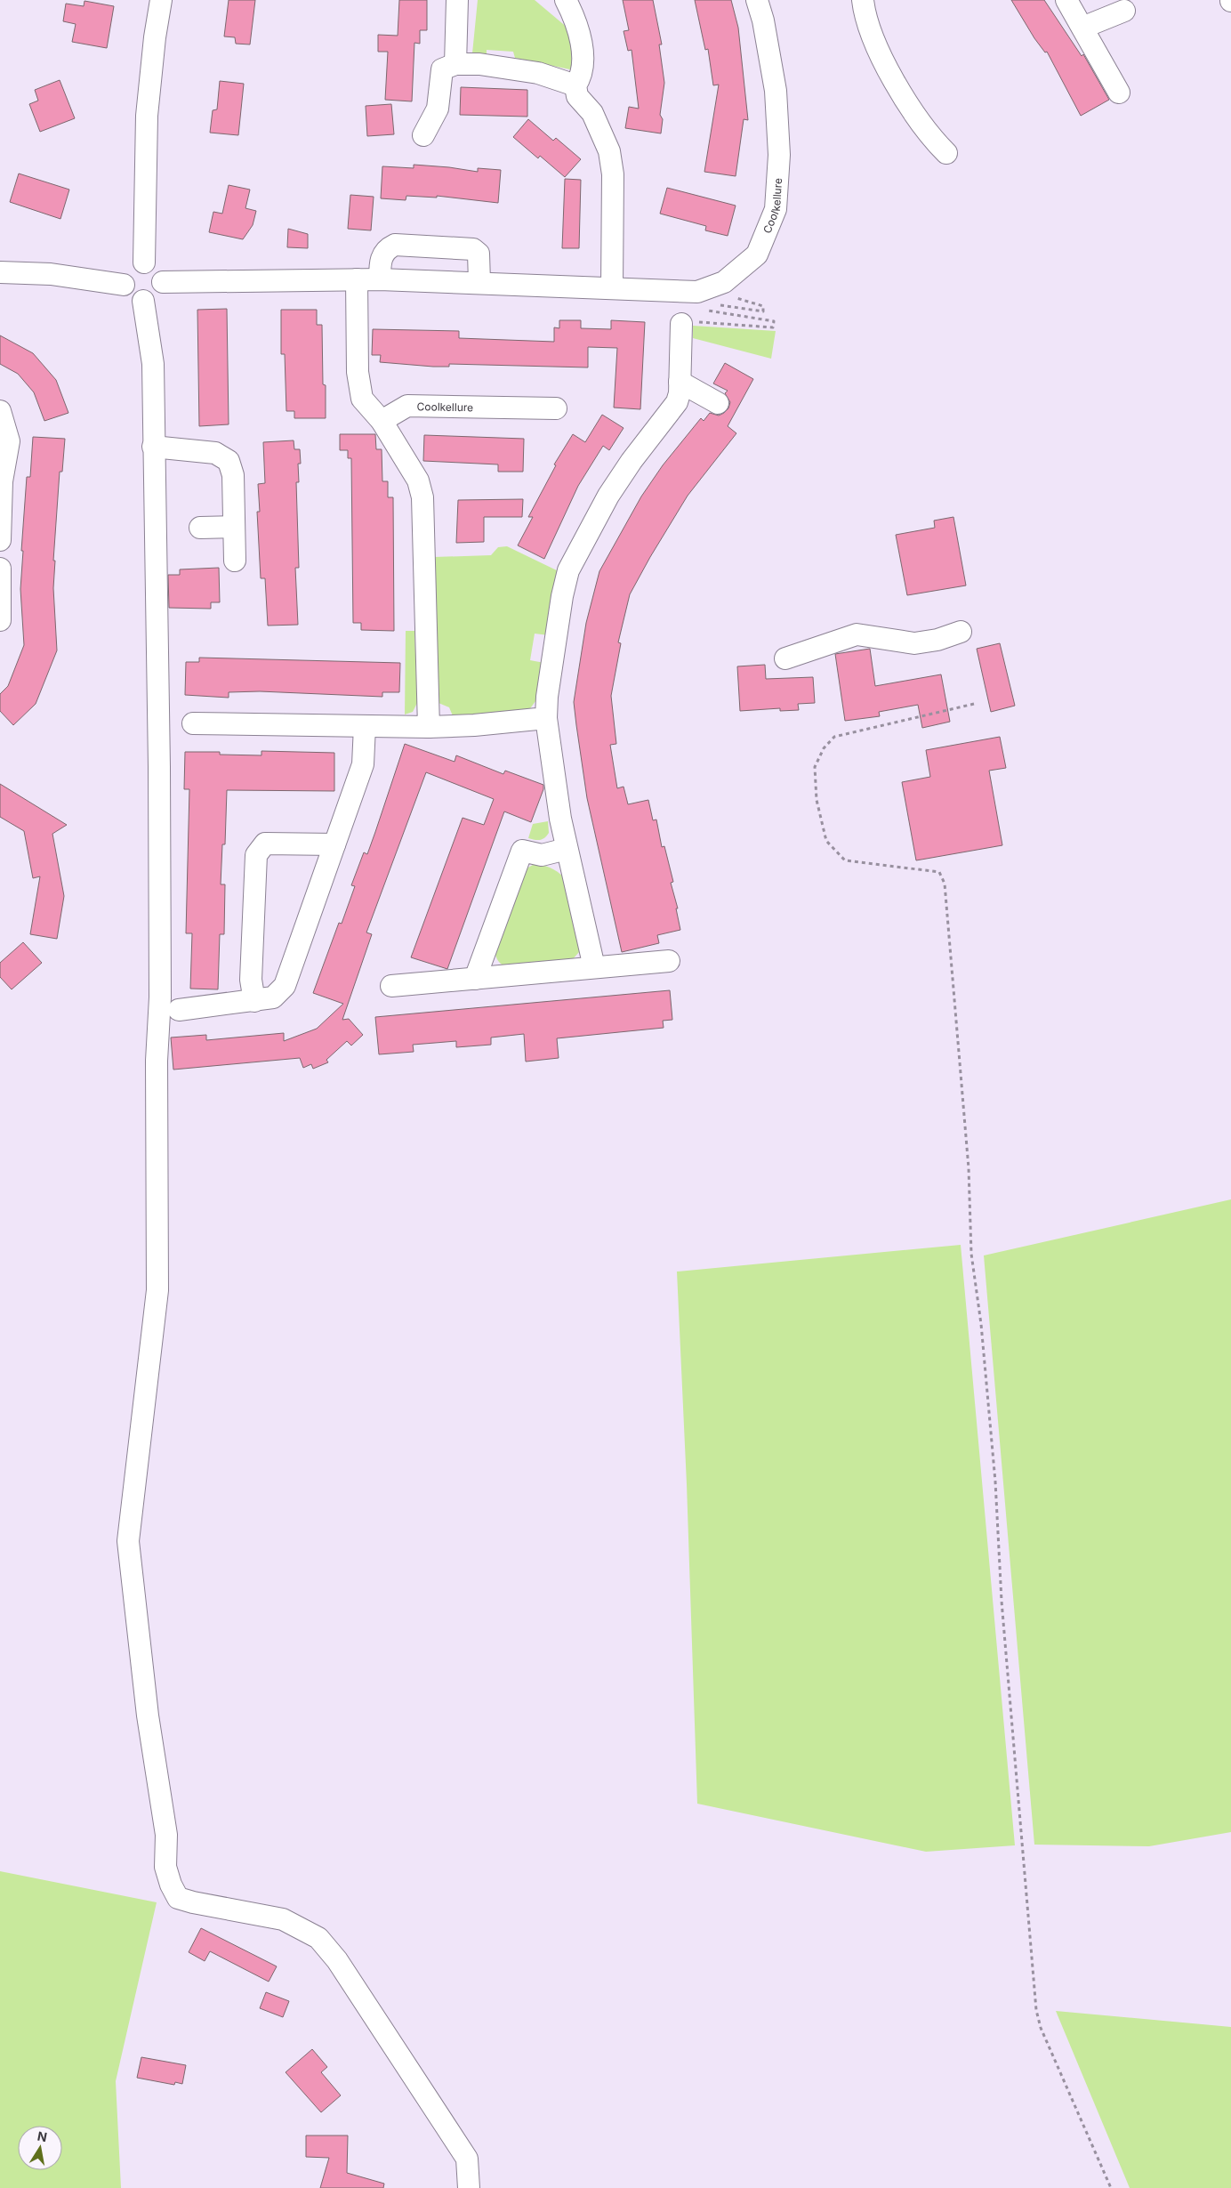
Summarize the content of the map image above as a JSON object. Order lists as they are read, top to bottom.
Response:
{
  "streets": {
    "street": ["Coolkellure"]
  },
  "north": "top"
}
